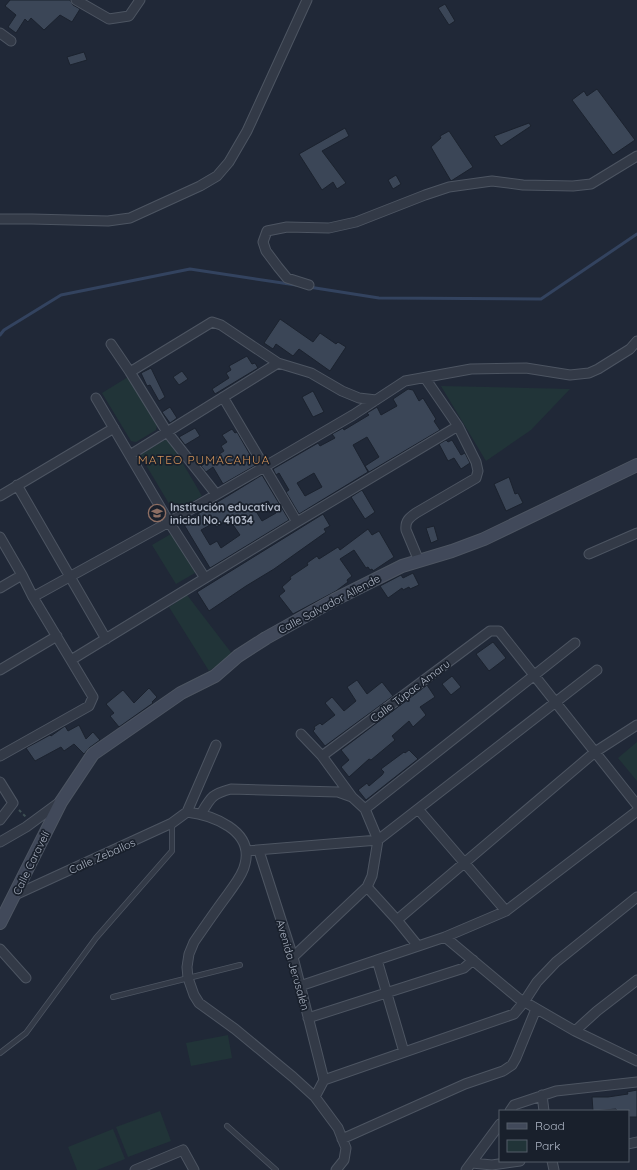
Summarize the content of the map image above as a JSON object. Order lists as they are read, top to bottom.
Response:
{
  "streets": {
    "street": [
      "Calle Salvador Allende",
      "Calle Túpac Amaru",
      "Calle Zeballos",
      "Calle Caravelí",
      "Avenida Jerusalén"
    ]
  },
  "crossings": [
    ["Calle Salvador Allende", "Calle Caravelí"],
    ["Calle Zeballos", "Calle Caravelí"]
  ],
  "districts": ["MATEO PUMACAHUA"],
  "places": {
    "school or university": ["Institución educativa inicial No. 41034"]
  },
  "legend": ["Road", "Park"]
}
